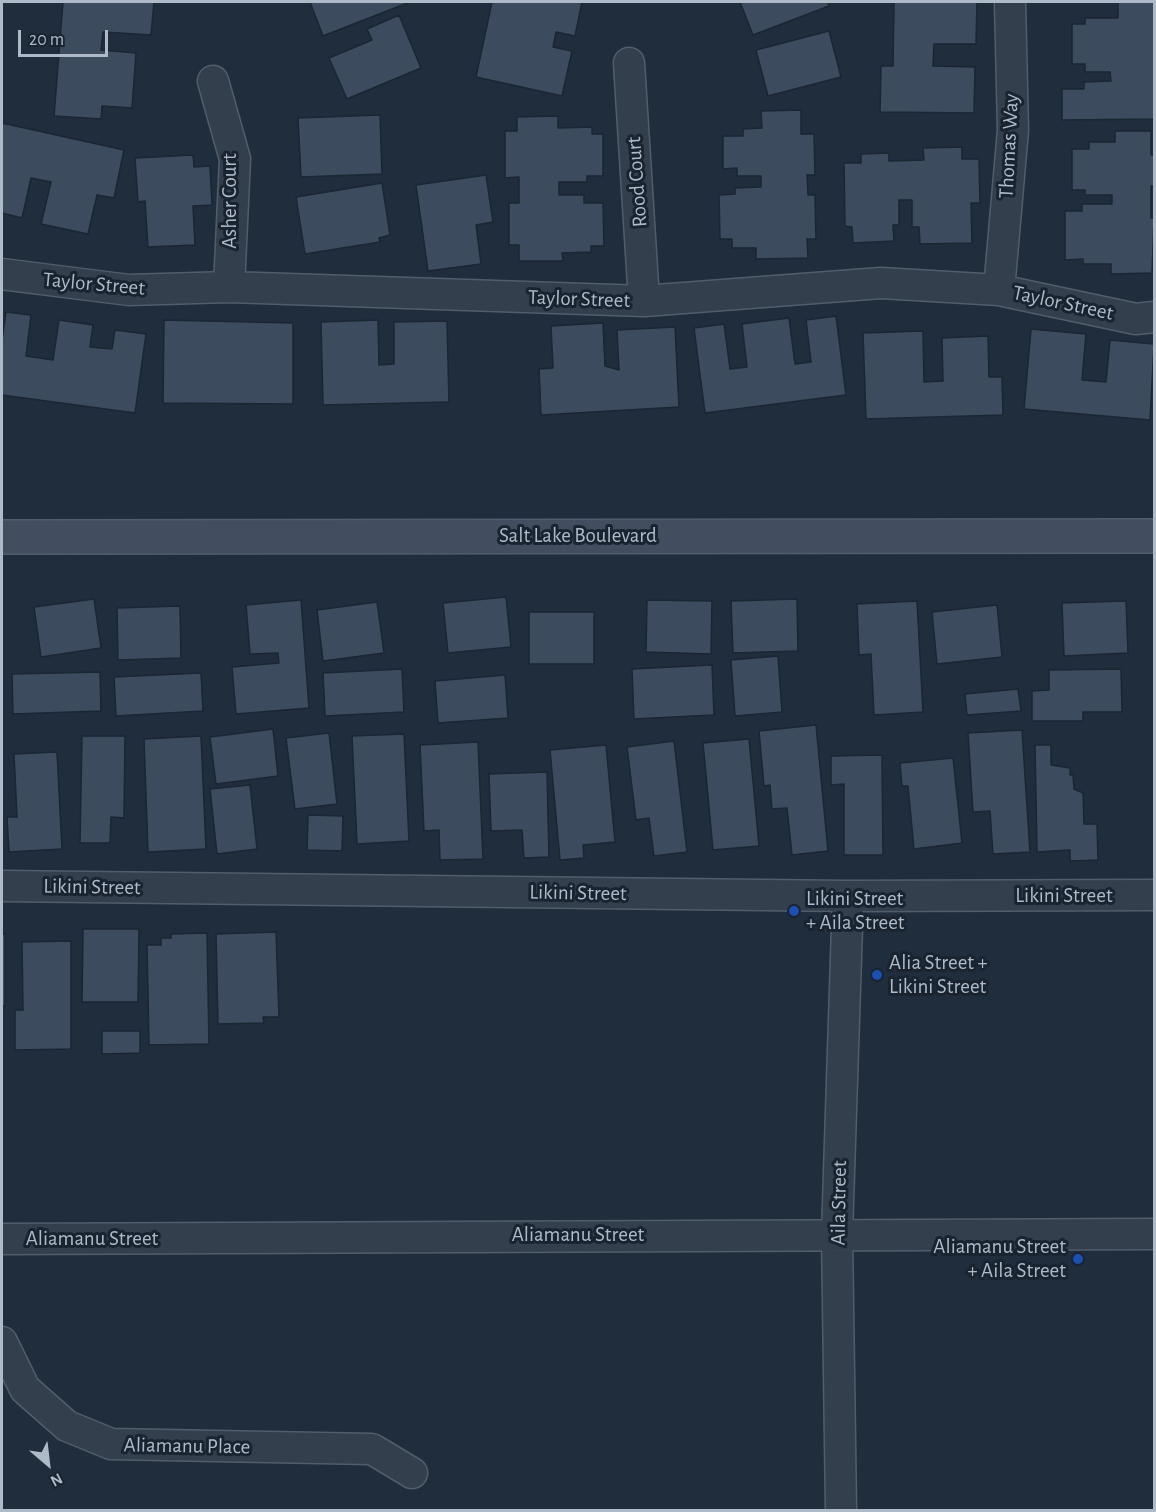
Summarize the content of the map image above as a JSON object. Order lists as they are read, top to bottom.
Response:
{
  "streets": {
    "main road": ["Salt Lake Boulevard"],
    "street": [
      "Thomas Way",
      "Rood Court",
      "Asher Court",
      "Taylor Street",
      "Likini Street",
      "Aila Street",
      "Aliamanu Street",
      "Aliamanu Place"
    ]
  },
  "crossings": [
    ["Thomas Way", "Taylor Street"],
    ["Rood Court", "Taylor Street"],
    ["Asher Court", "Taylor Street"],
    ["Likini Street", "Aila Street"],
    ["Aila Street", "Aliamanu Street"]
  ],
  "places": ["Likini Street + Aila Street", "Alia Street + Likini Street", "Aliamanu Street + Aila Street"],
  "scale_bar": "20 m",
  "north": "bottom right"
}
